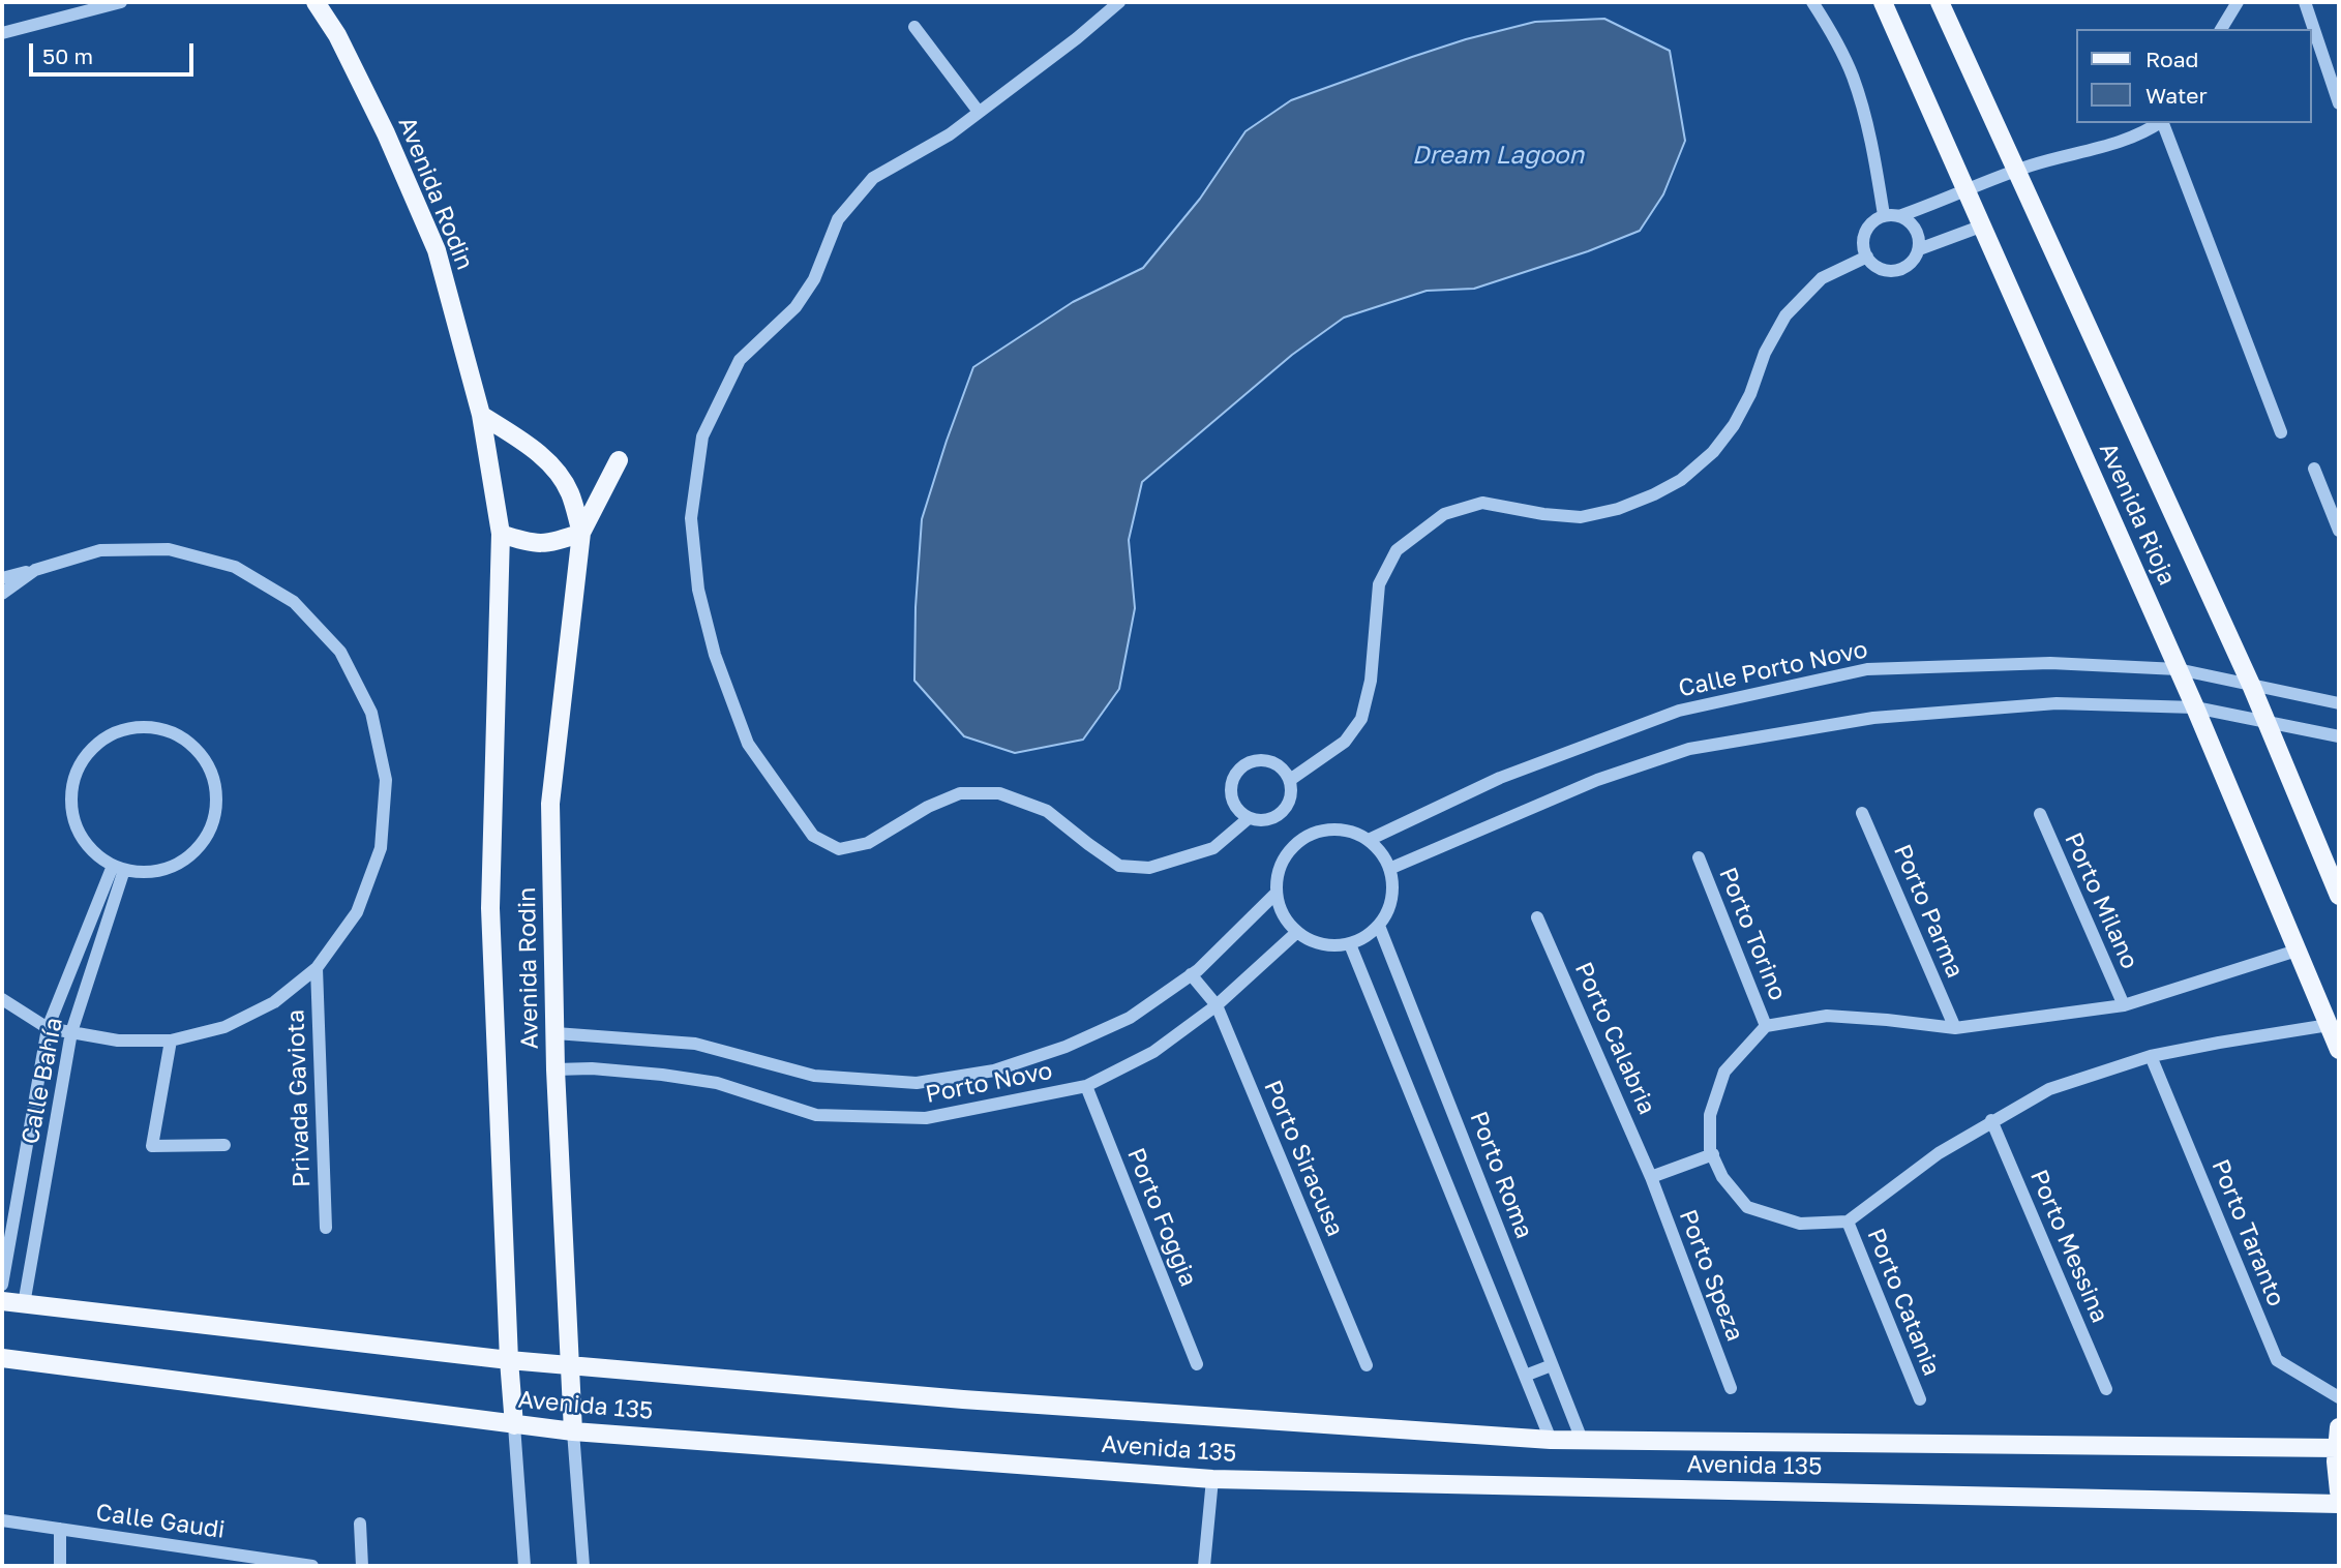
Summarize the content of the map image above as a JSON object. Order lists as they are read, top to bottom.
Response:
{
  "streets": {
    "main road": ["Avenida Rodin", "Avenida Rioja", "Avenida 135"],
    "street": [
      "Calle Porto Novo",
      "Porto Milano",
      "Porto Parma",
      "Porto Torino",
      "Porto Calabria",
      "Calle Bahía",
      "Porto Novo",
      "Privada Gaviota",
      "Porto Siracusa",
      "Porto Roma",
      "Porto Foggia",
      "Porto Taranto",
      "Porto Messina",
      "Porto Speza",
      "Porto Catania",
      "Calle Gaudi"
    ]
  },
  "crossings": [
    ["Avenida Rodin", "Porto Novo"],
    ["Avenida Rodin", "Avenida 135"],
    ["Avenida Rioja", "Calle Porto Novo"],
    ["Calle Porto Novo", "Porto Novo"],
    ["Calle Porto Novo", "Porto Roma"],
    ["Porto Calabria", "Porto Speza"],
    ["Calle Bahía", "Avenida 135"],
    ["Porto Novo", "Porto Siracusa"],
    ["Porto Novo", "Porto Roma"],
    ["Porto Novo", "Porto Foggia"],
    ["Porto Roma", "Avenida 135"]
  ],
  "water": ["Dream Lagoon"],
  "legend": ["Road", "Water"],
  "scale_bar": "50 m"
}
